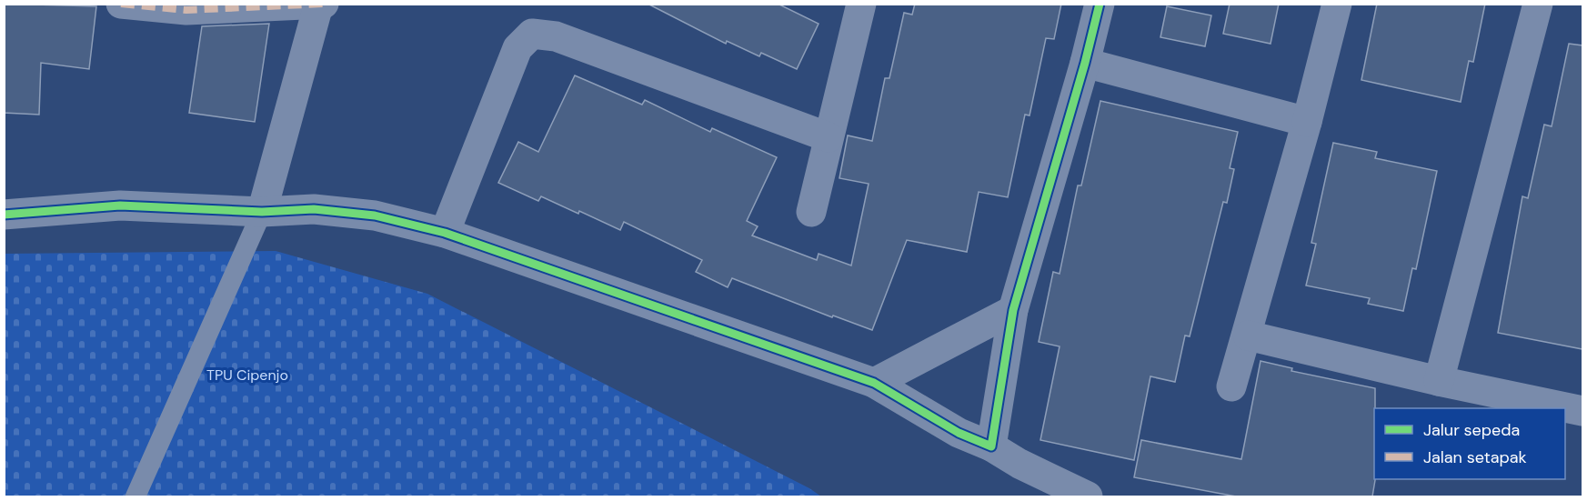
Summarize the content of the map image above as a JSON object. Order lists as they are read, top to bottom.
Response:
{
  "parks": ["TPU Cipenjo"],
  "legend": ["Jalur sepeda", "Jalan setapak"]
}
